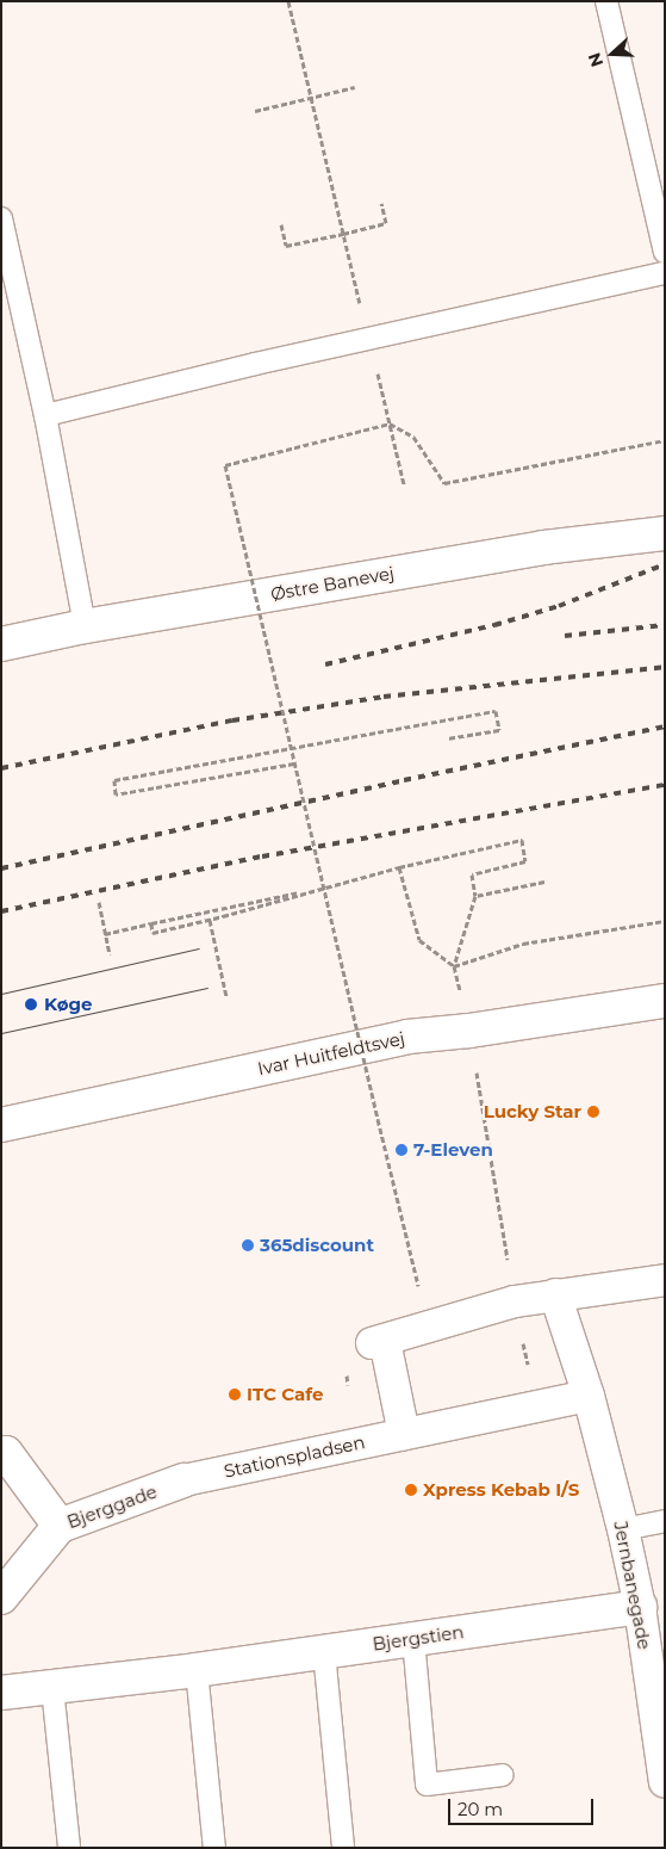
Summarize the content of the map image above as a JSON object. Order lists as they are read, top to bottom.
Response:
{
  "streets": {
    "street": [
      "Østre Banevej",
      "Ivar Huitfeldtsvej",
      "Stationspladsen",
      "Bjerggade",
      "Jernbanegade",
      "Bjergstien"
    ]
  },
  "crossings": [
    ["Stationspladsen", "Bjerggade"],
    ["Stationspladsen", "Jernbanegade"],
    ["Jernbanegade", "Bjergstien"]
  ],
  "places": [
    "Køge",
    "Lucky Star",
    "7-Eleven",
    "365discount",
    "ITC Cafe",
    "Xpress Kebab I/S"
  ],
  "scale_bar": "20 m",
  "north": "left"
}
